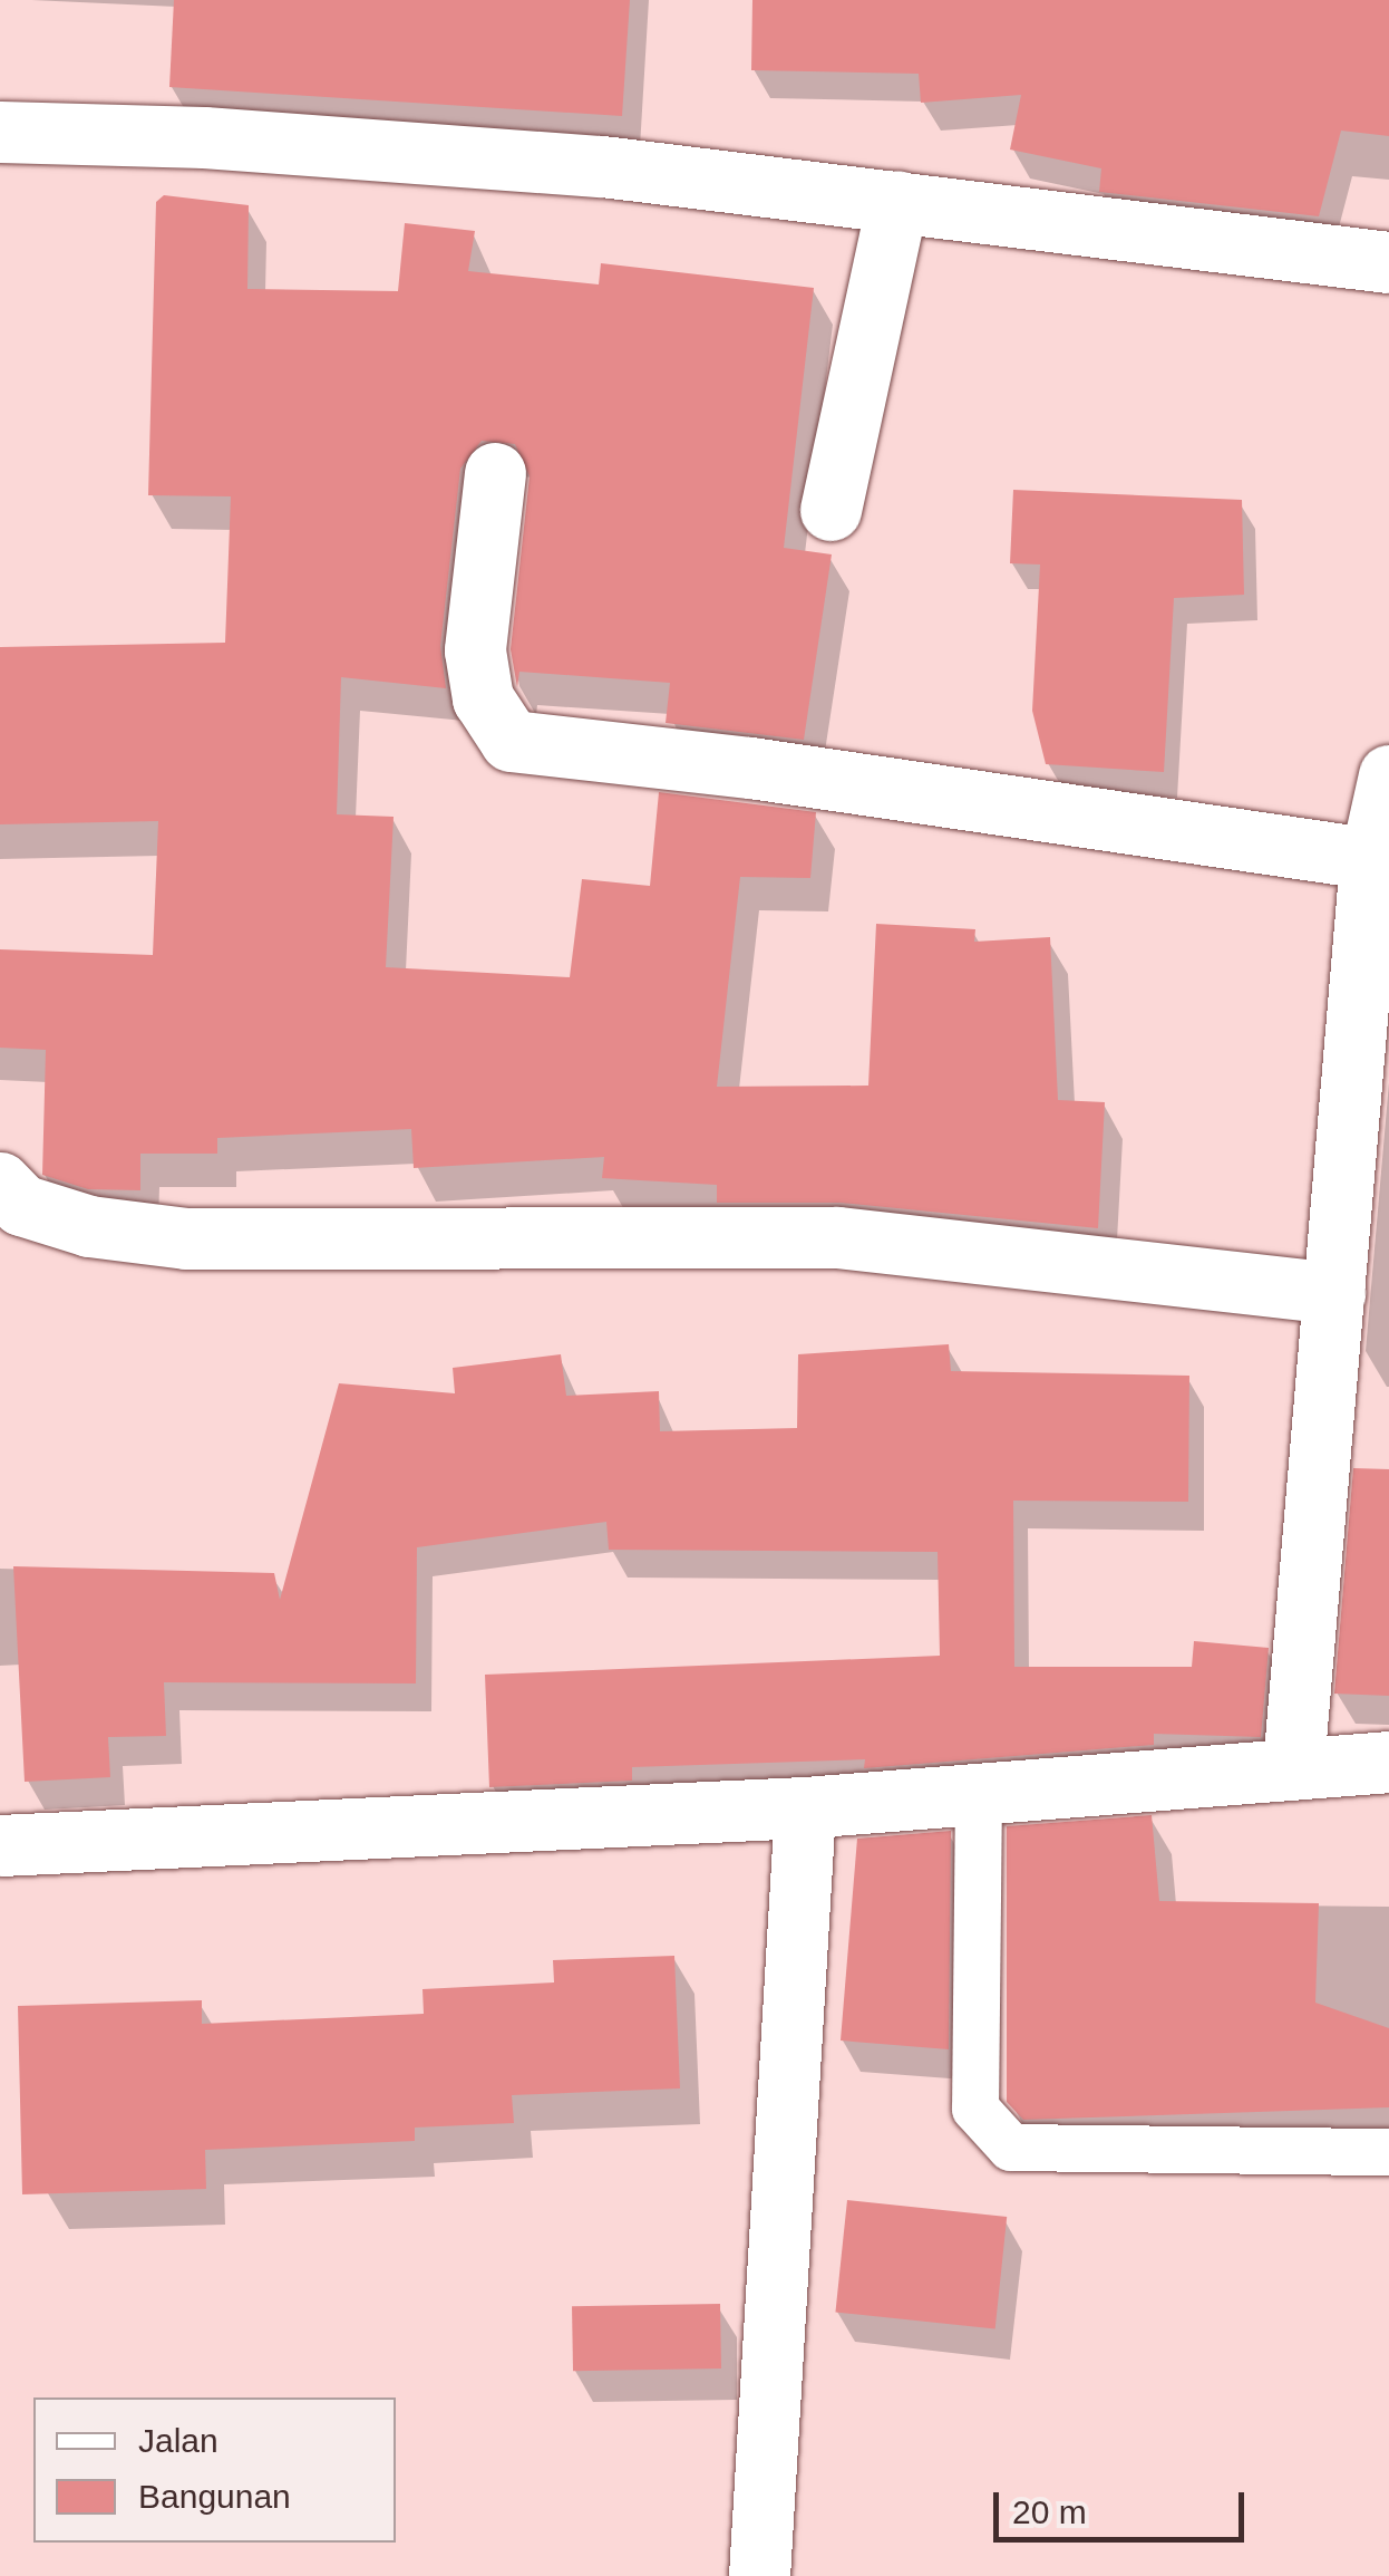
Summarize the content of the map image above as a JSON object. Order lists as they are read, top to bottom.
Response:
{
  "legend": ["Jalan", "Bangunan"],
  "scale_bar": "20 m"
}
